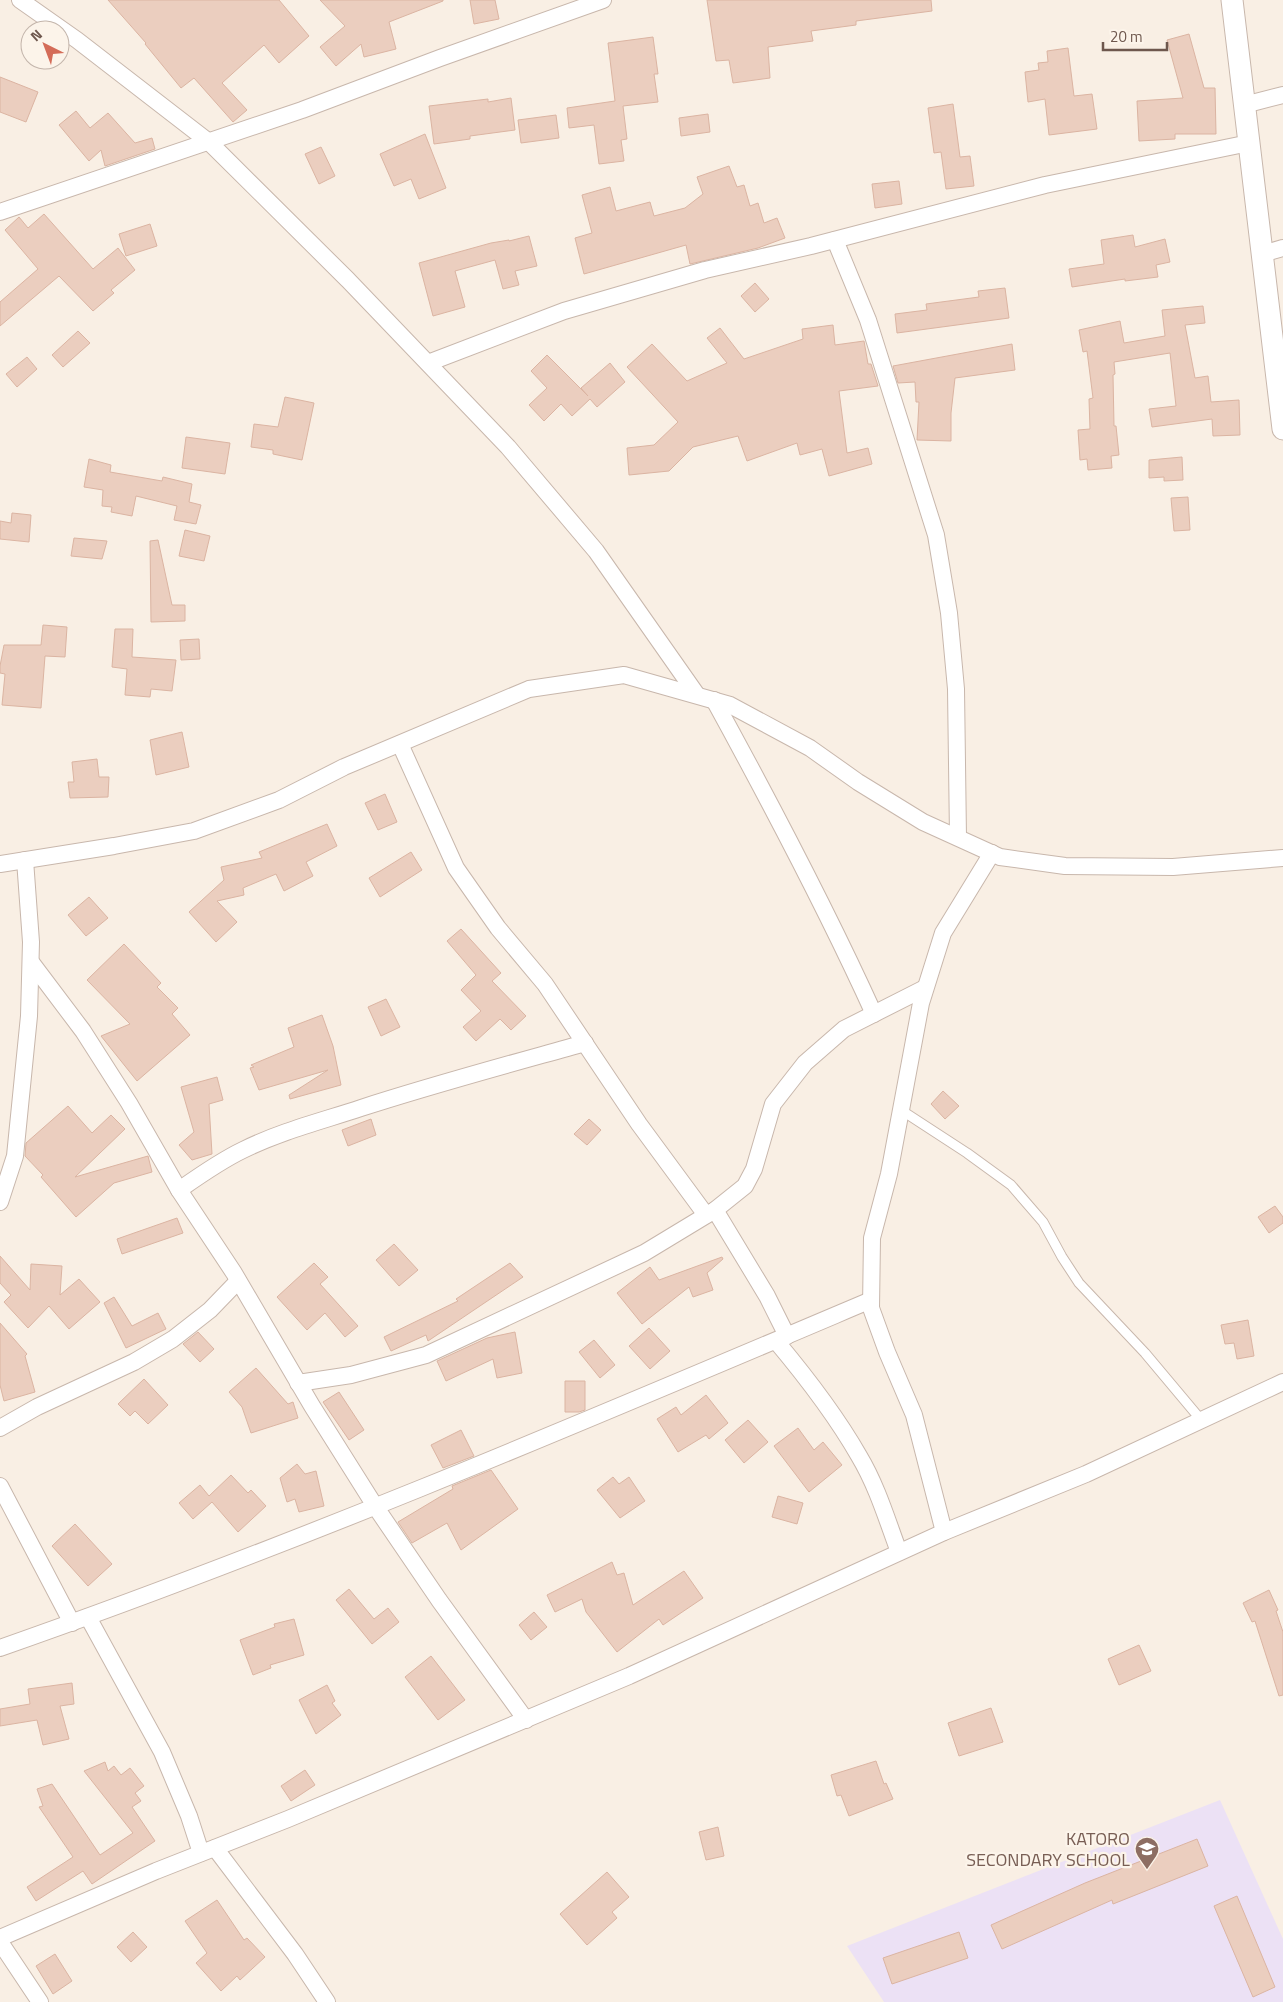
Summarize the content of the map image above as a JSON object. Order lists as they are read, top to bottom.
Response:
{
  "places": {
    "school or university": ["KATORO SECONDARY SCHOOL"]
  },
  "scale_bar": "20 m",
  "north": "top left"
}
